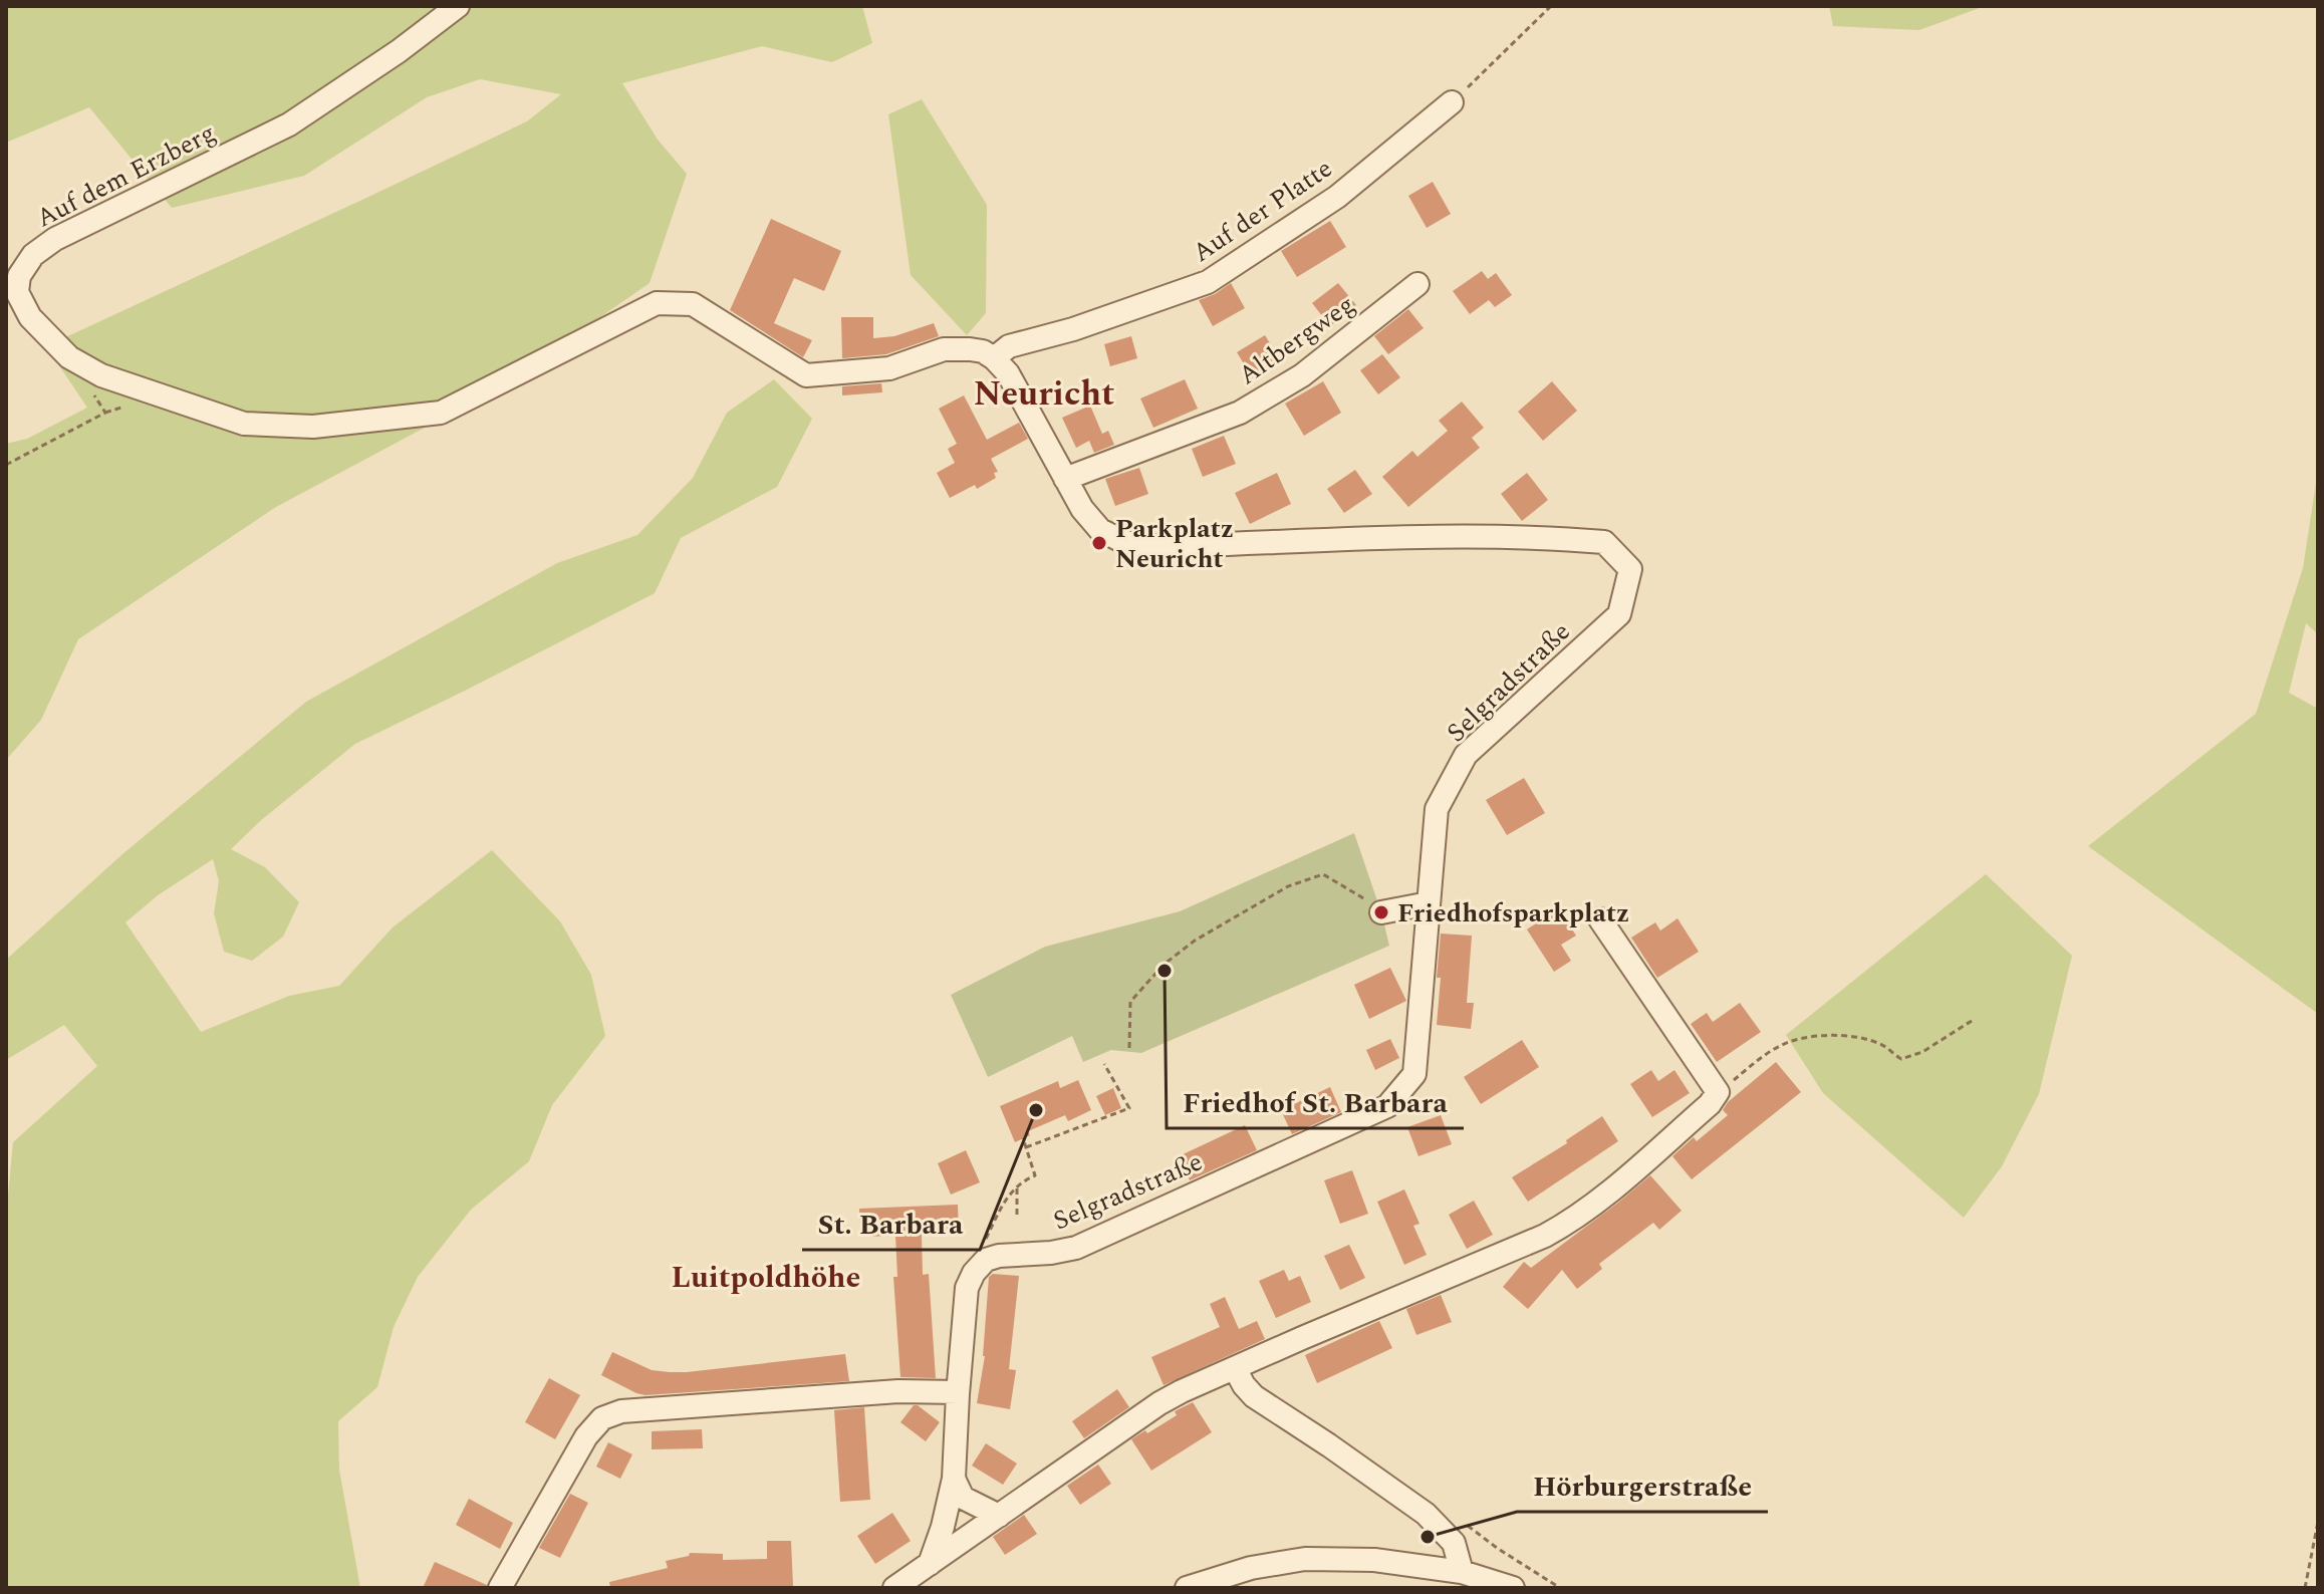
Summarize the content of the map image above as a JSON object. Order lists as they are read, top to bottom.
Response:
{
  "streets": {
    "street": [
      "Auf dem Erzberg",
      "Auf der Platte",
      "Altbergweg",
      "Selgradstraße"
    ]
  },
  "crossings": [
    ["Auf dem Erzberg", "Auf der Platte"],
    ["Altbergweg", "Selgradstraße"]
  ],
  "districts": ["Neuricht", "Luitpoldhöhe"],
  "places": [
    "Parkplatz Neuricht",
    "Friedhofsparkplatz",
    "Friedhof St. Barbara",
    "St. Barbara",
    "Hörburgerstraße"
  ]
}
